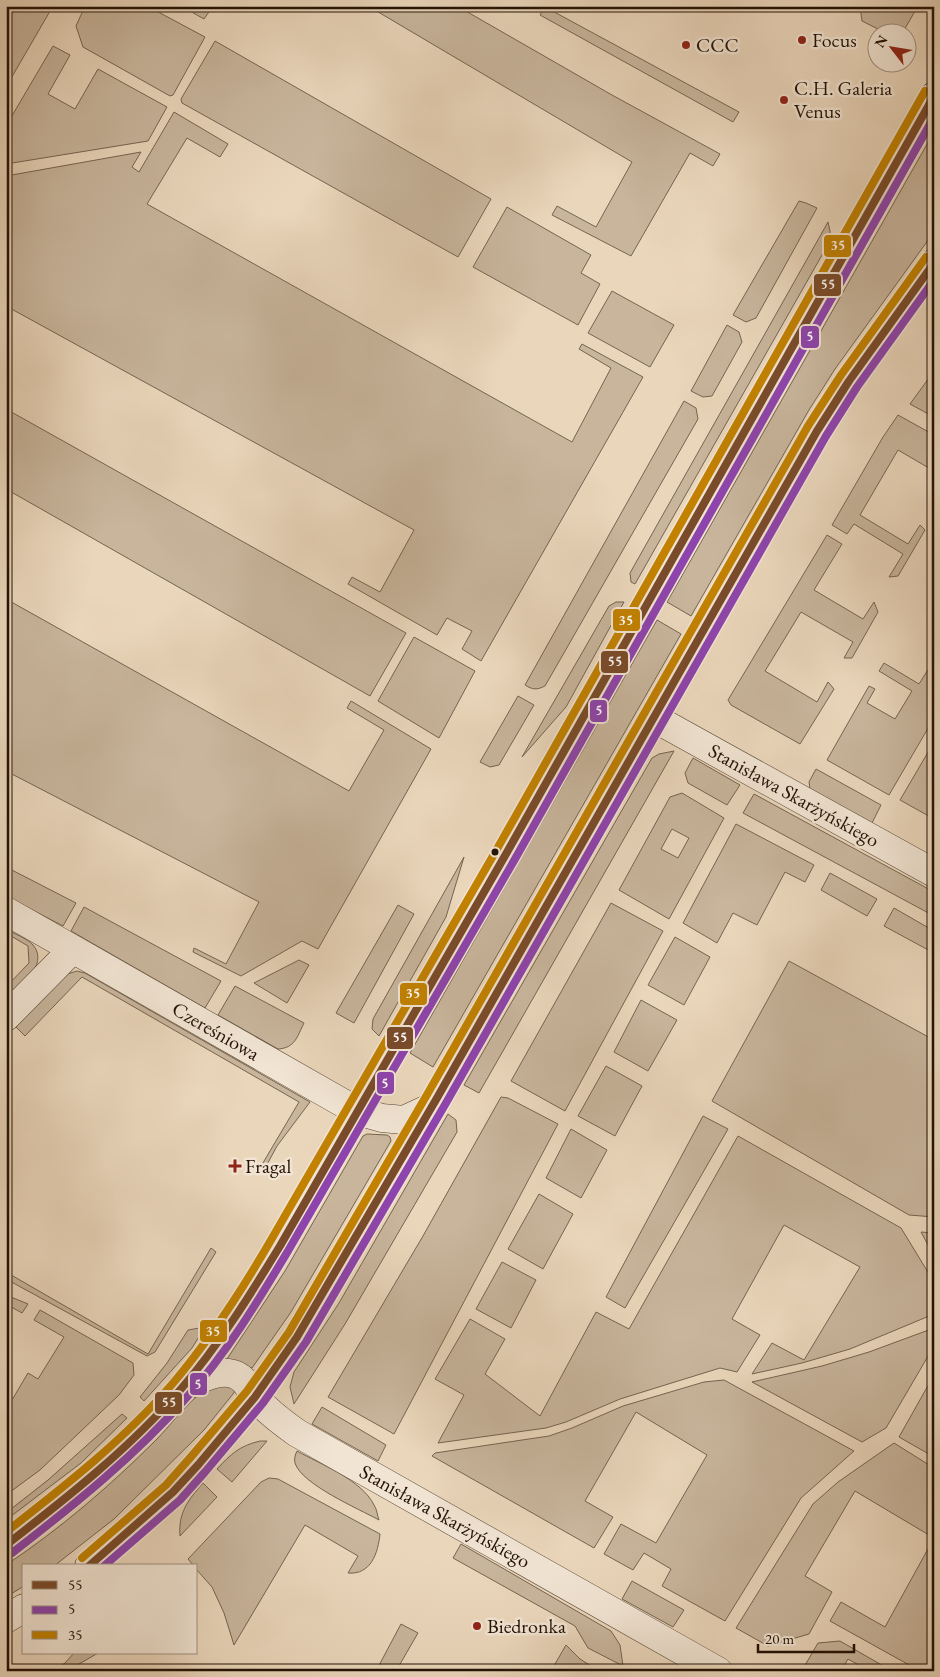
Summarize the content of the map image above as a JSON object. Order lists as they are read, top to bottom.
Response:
{
  "streets": {
    "street": ["Stanisława Skarżyńskiego", "Czereśniowa"]
  },
  "places": {
    "other": [
      "Focus",
      "CCC",
      "C.H. Galeria Venus",
      "Biedronka"
    ],
    "health": ["Fragal"]
  },
  "lines": ["transit line 35", "transit line 55", "transit line 5"],
  "legend": ["55", "5", "35"],
  "scale_bar": "20 m",
  "north": "top left"
}
